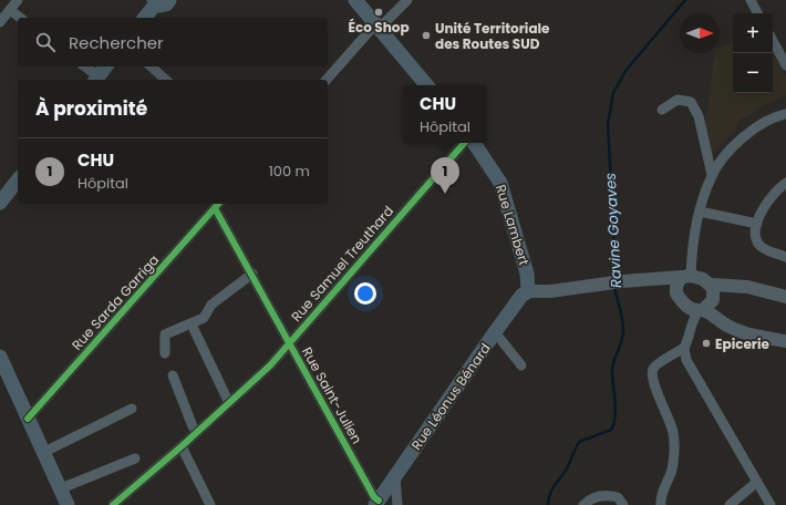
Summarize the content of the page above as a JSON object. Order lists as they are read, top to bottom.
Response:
{
  "streets": {
    "main road": ["Rue Lambert", "Rue Léonus Bénard"],
    "street": ["Rue Samuel Treuthard", "Rue Sarda Garriga", "Rue Saint-Julien"]
  },
  "crossings": [
    ["Rue Lambert", "Rue Léonus Bénard"],
    ["Rue Samuel Treuthard", "Rue Saint-Julien"],
    ["Rue Sarda Garriga", "Rue Saint-Julien"],
    ["Rue Saint-Julien", "Rue Léonus Bénard"]
  ],
  "water": ["Ravine Goyaves"],
  "places": ["Éco Shop", "Unité Territoriale des Routes SUD", "Epicerie"],
  "north": "right",
  "page": {
    "map_buttons": ["+", "−"],
    "search": "Rechercher",
    "heading": "À proximité",
    "popup": ["CHU", "Hôpital"],
    "list": [
      {
        "mark": "1",
        "name": "CHU",
        "note": "Hôpital",
        "value": "100 m"
      }
    ],
    "pins": "1"
  }
}
